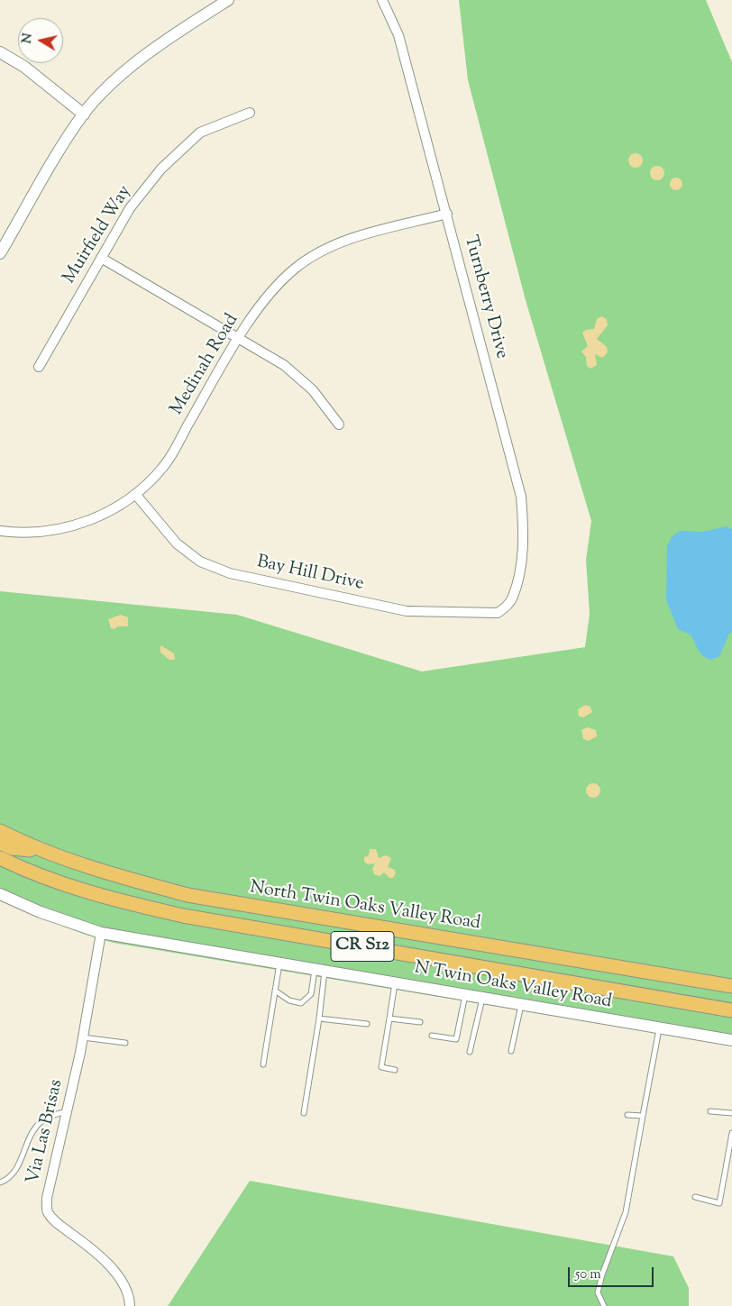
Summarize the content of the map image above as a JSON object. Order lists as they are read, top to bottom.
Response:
{
  "streets": {
    "main road": ["North Twin Oaks Valley Road", "CR S12"],
    "street": [
      "Muirfield Way",
      "Turnberry Drive",
      "Medinah Road",
      "Bay Hill Drive",
      "N Twin Oaks Valley Road",
      "Via Las Brisas"
    ]
  },
  "crossings": [
    ["Turnberry Drive", "Medinah Road"],
    ["Turnberry Drive", "Bay Hill Drive"],
    ["Medinah Road", "Bay Hill Drive"],
    ["N Twin Oaks Valley Road", "Via Las Brisas"]
  ],
  "scale_bar": "50 m",
  "north": "left"
}
